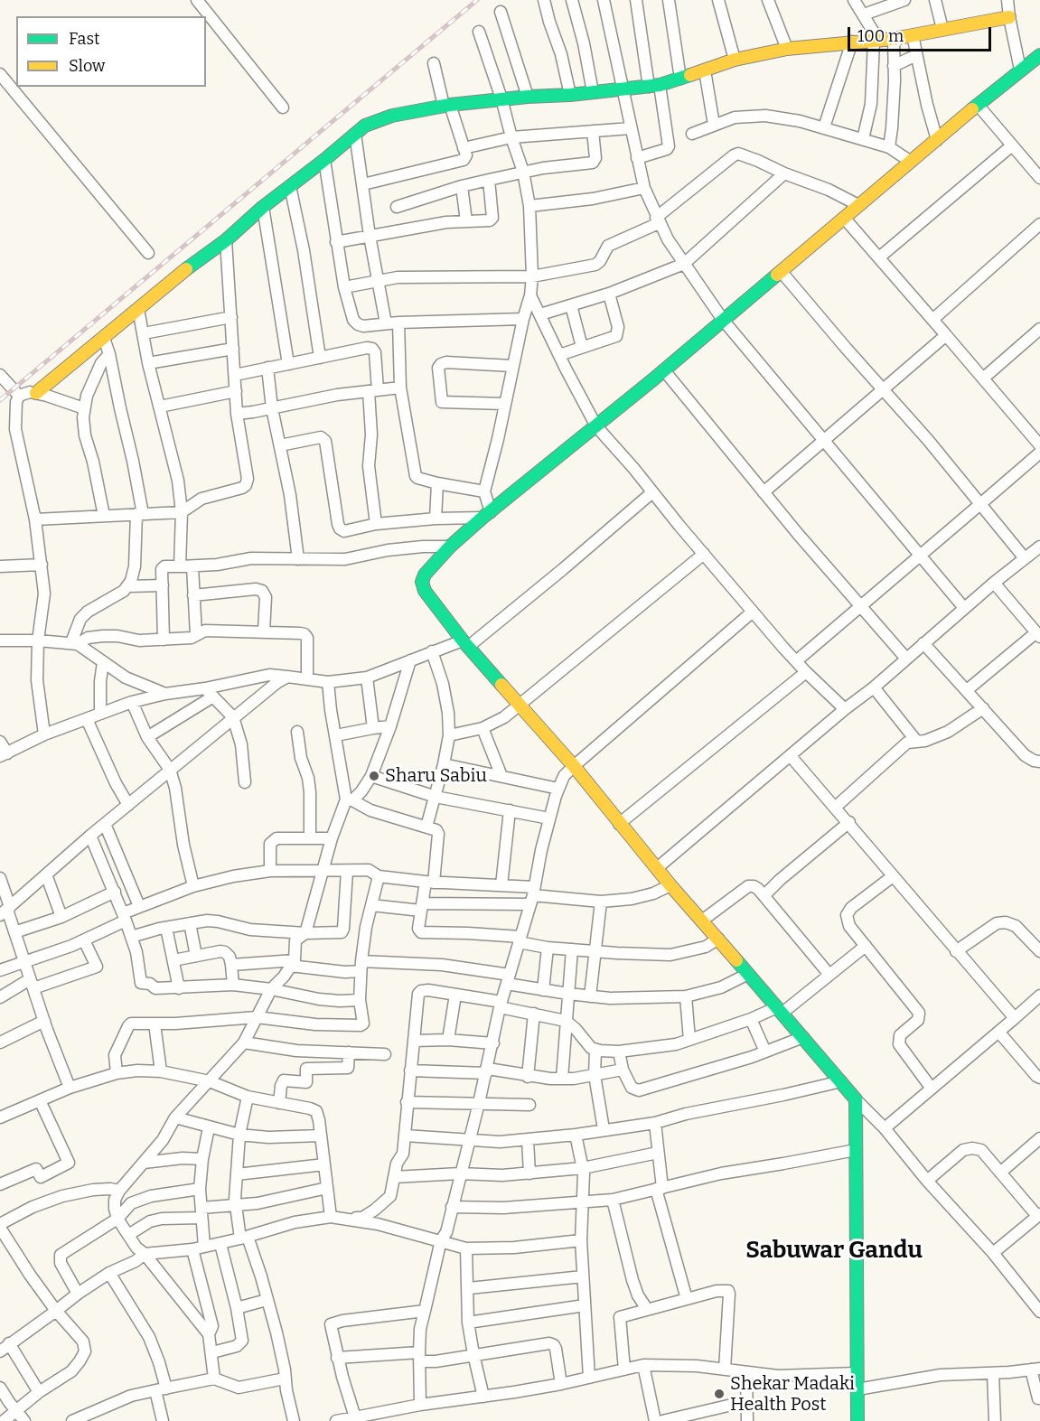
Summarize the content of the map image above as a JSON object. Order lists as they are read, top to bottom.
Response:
{
  "districts": ["Sabuwar Gandu"],
  "places": ["Sharu Sabiu", "Shekar Madaki Health Post"],
  "legend": ["Fast", "Slow"],
  "scale_bar": "100 m"
}
